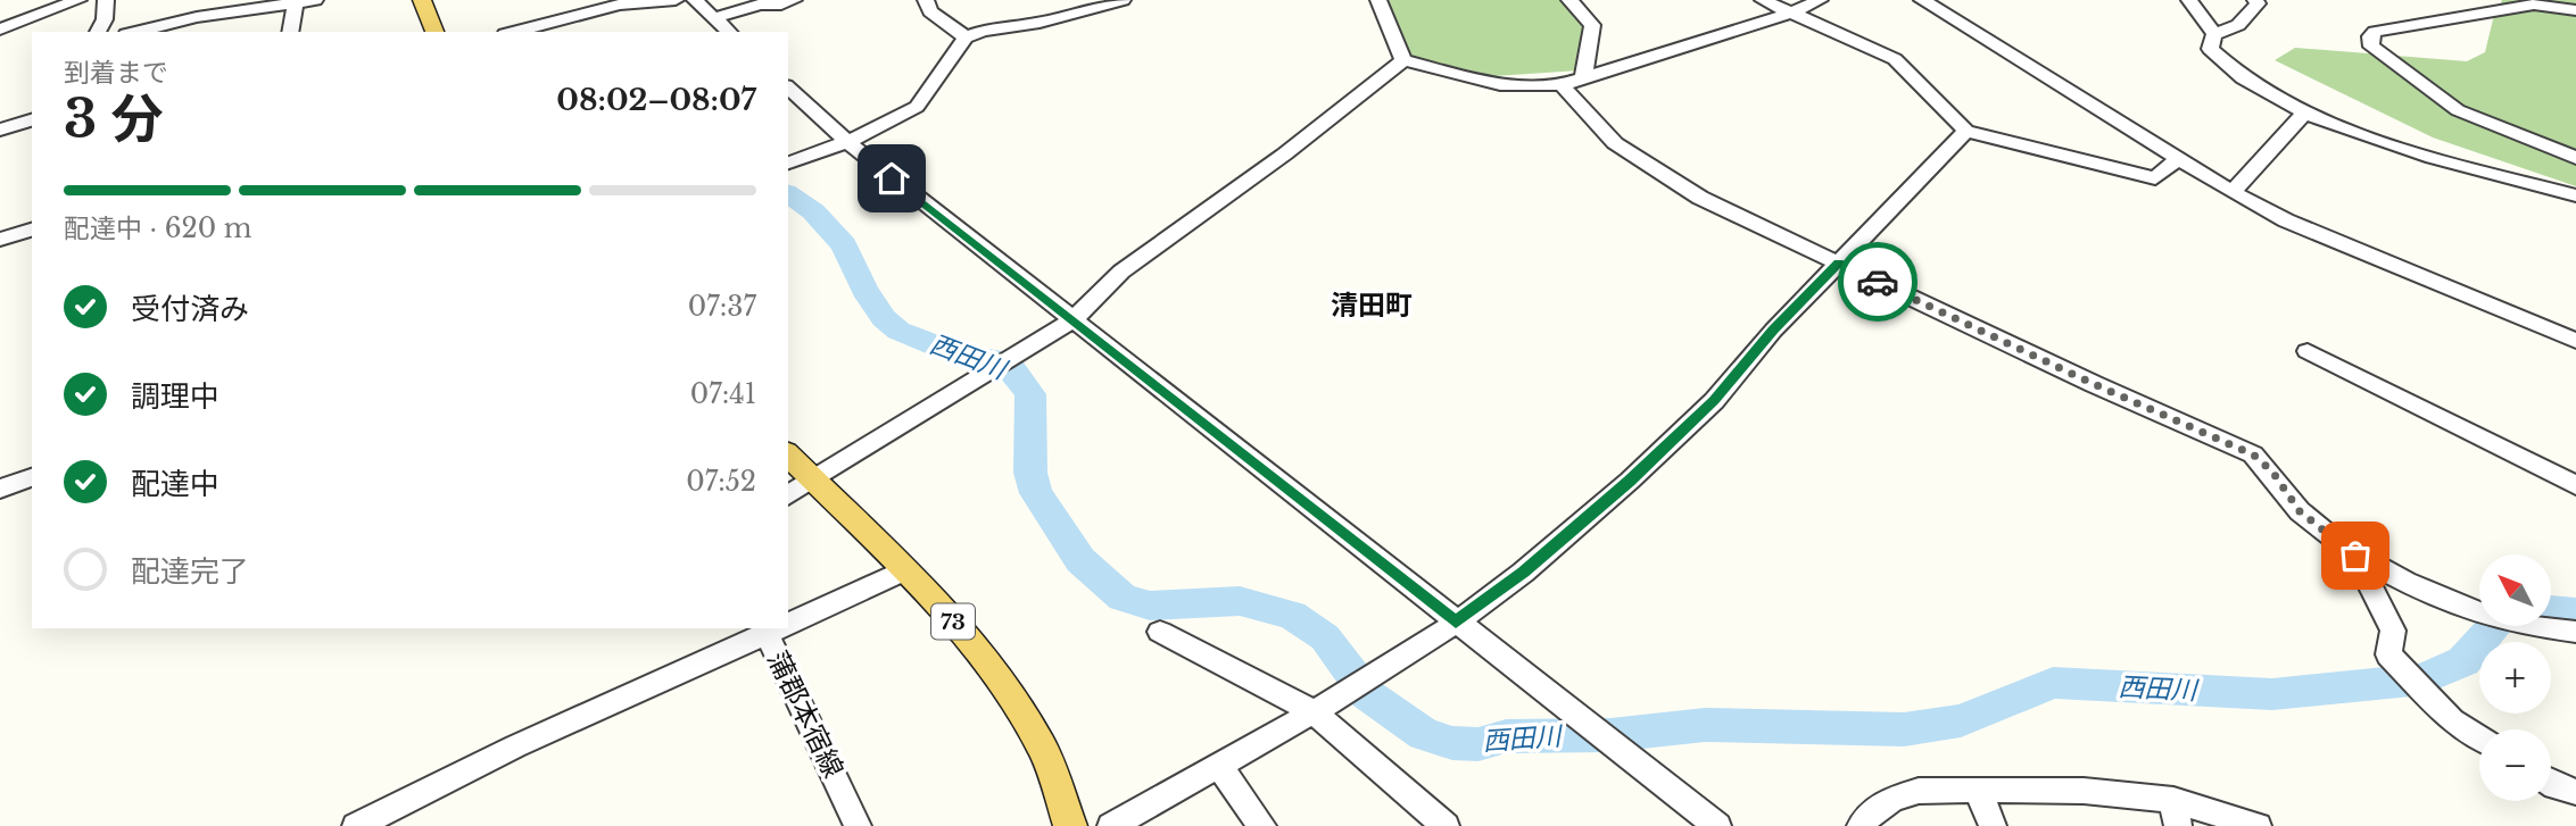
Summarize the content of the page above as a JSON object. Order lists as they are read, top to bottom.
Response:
{
  "streets": {
    "main road": ["73"],
    "street": ["蒲郡本宿線"]
  },
  "districts": ["清田町"],
  "water": ["西田川"],
  "north": "top left",
  "page": {
    "heading": ["3 分", "到着まで", "08:02–08:07"],
    "bar": "配達中 · 620 m",
    "list": [
      ["受付済み", "07:37"],
      ["調理中", "07:41"],
      ["配達中", "07:52"],
      "配達完了"
    ],
    "map_buttons": ["+", "−"]
  }
}
